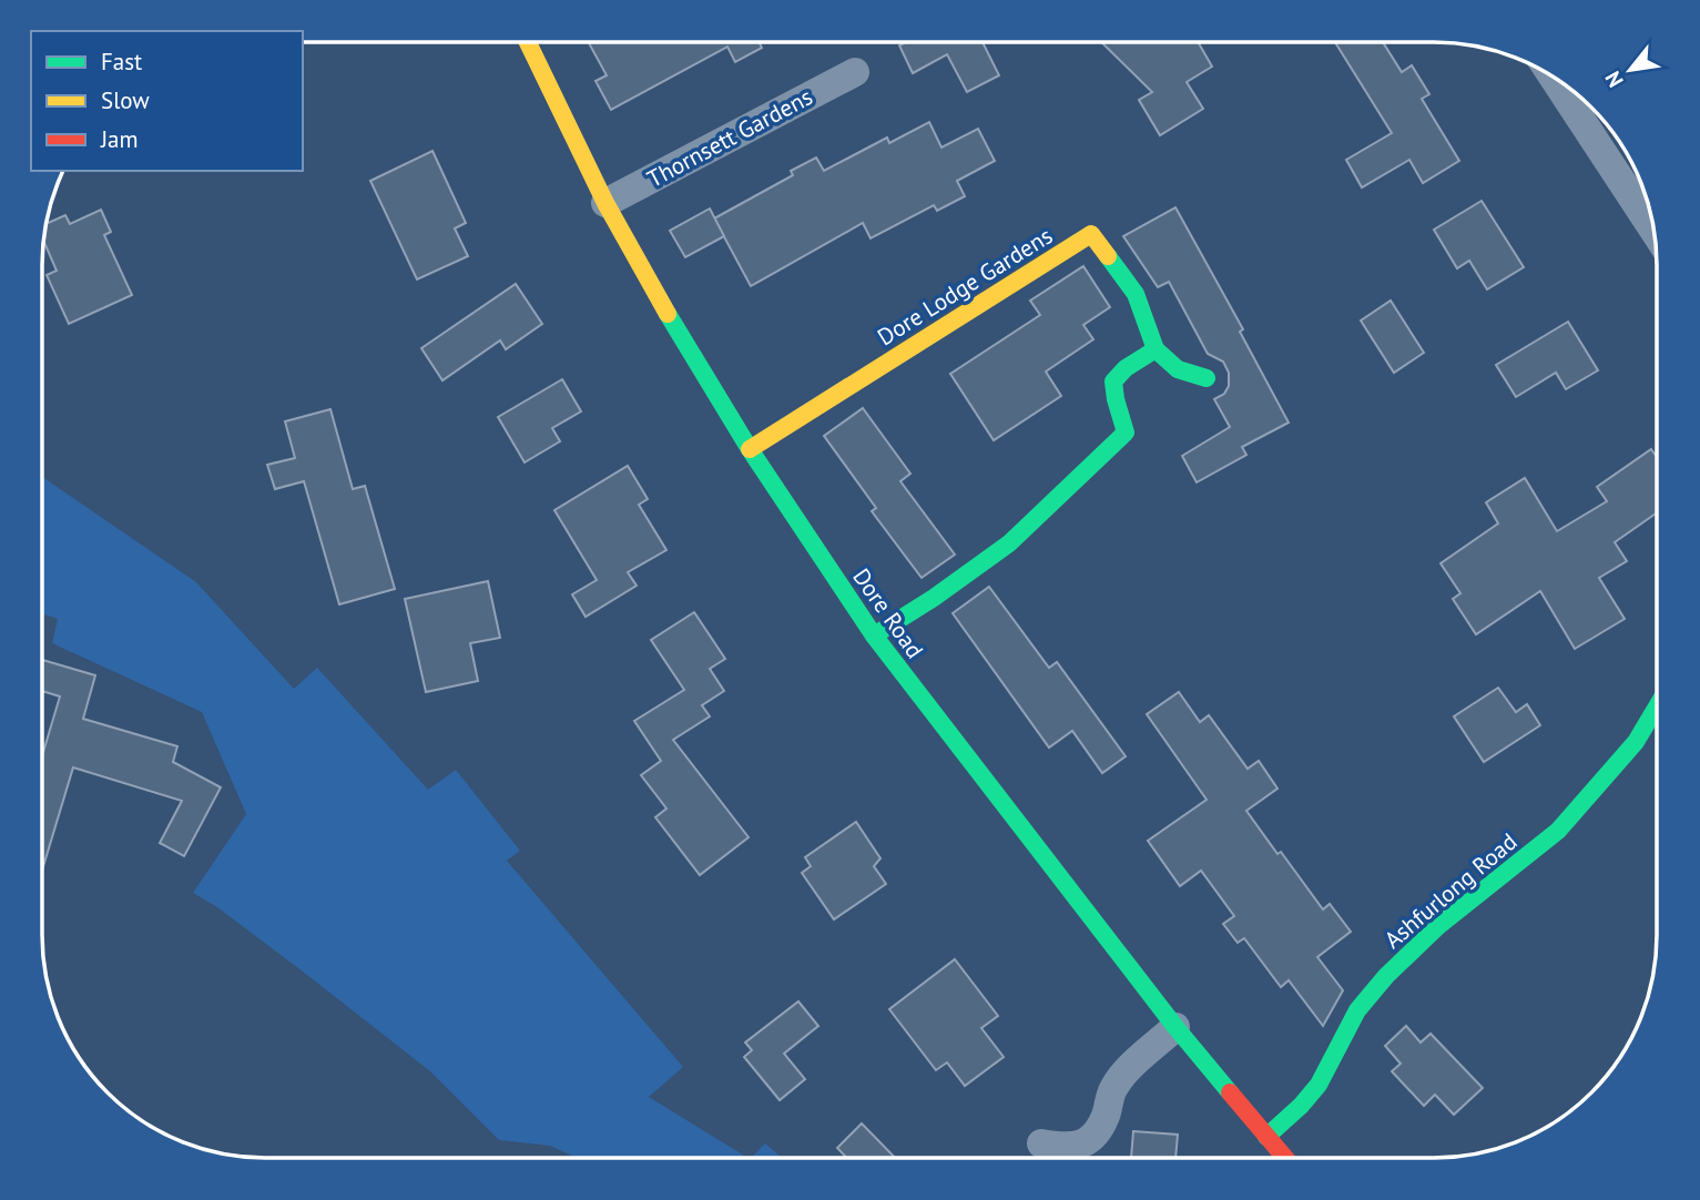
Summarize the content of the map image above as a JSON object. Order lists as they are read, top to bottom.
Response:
{
  "streets": {
    "street": [
      "Thornsett Gardens",
      "Dore Lodge Gardens",
      "Dore Road",
      "Ashfurlong Road"
    ]
  },
  "crossings": [
    ["Thornsett Gardens", "Dore Road"],
    ["Dore Lodge Gardens", "Dore Road"],
    ["Dore Road", "Ashfurlong Road"]
  ],
  "legend": ["Fast", "Slow", "Jam"],
  "north": "bottom left"
}
